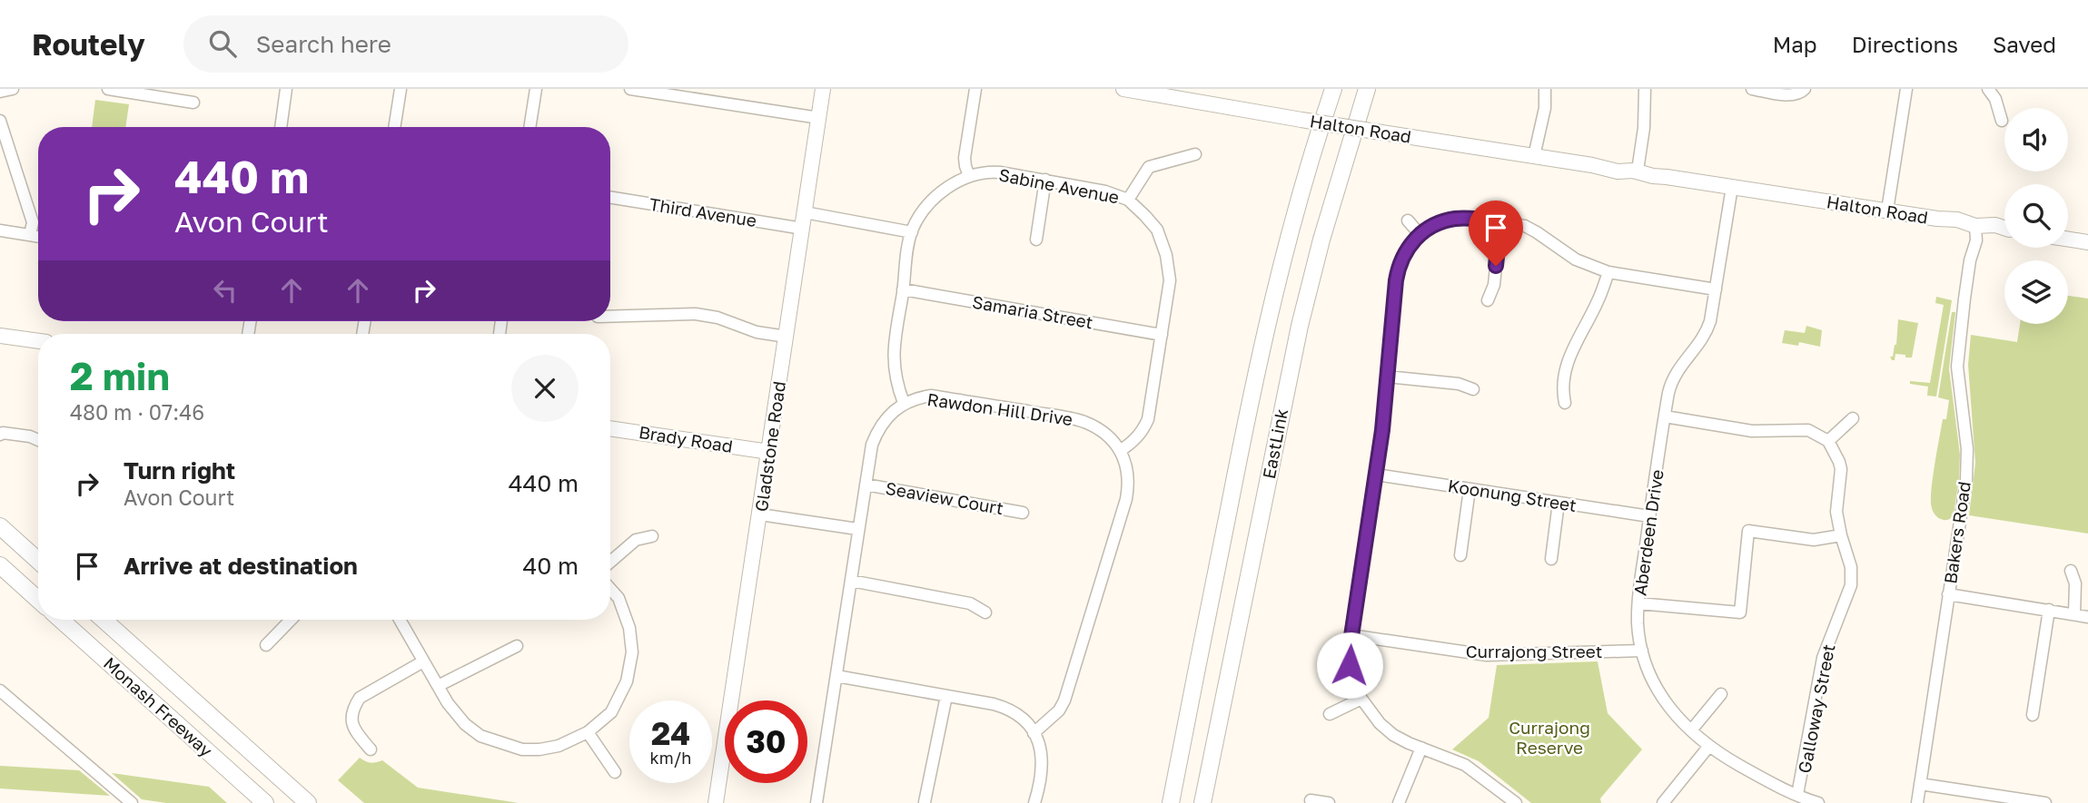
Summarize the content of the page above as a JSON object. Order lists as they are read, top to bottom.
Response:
{
  "streets": {
    "highway": ["EastLink", "Monash Freeway"],
    "main road": ["Halton Road", "Brady Road", "Gladstone Road"],
    "street": [
      "Sabine Avenue",
      "Third Avenue",
      "Samaria Street",
      "Rawdon Hill Drive",
      "Koonung Street",
      "Seaview Court",
      "Aberdeen Drive",
      "Bakers Road",
      "Currajong Street",
      "Galloway Street"
    ]
  },
  "crossings": [
    ["Halton Road", "Aberdeen Drive"],
    ["Halton Road", "Bakers Road"],
    ["Sabine Avenue", "Samaria Street"],
    ["Sabine Avenue", "Rawdon Hill Drive"],
    ["Third Avenue", "Gladstone Road"],
    ["Rawdon Hill Drive", "Seaview Court"],
    ["Brady Road", "Gladstone Road"],
    ["Koonung Street", "Aberdeen Drive"],
    ["Aberdeen Drive", "Currajong Street"],
    ["Aberdeen Drive", "Galloway Street"]
  ],
  "parks": ["Currajong Reserve"],
  "page": {
    "header": "Routely",
    "search": "Search here",
    "nav": ["Map", "Directions", "Saved"],
    "turn": ["440 m", "Avon Court"],
    "heading": ["2 min", "480 m · 07:46"],
    "list": [
      {
        "name": "Turn right",
        "note": "Avon Court",
        "value": "440 m"
      },
      {
        "name": "Arrive at destination",
        "value": "40 m"
      }
    ],
    "speed": "24 km/h",
    "limit": "30"
  }
}
